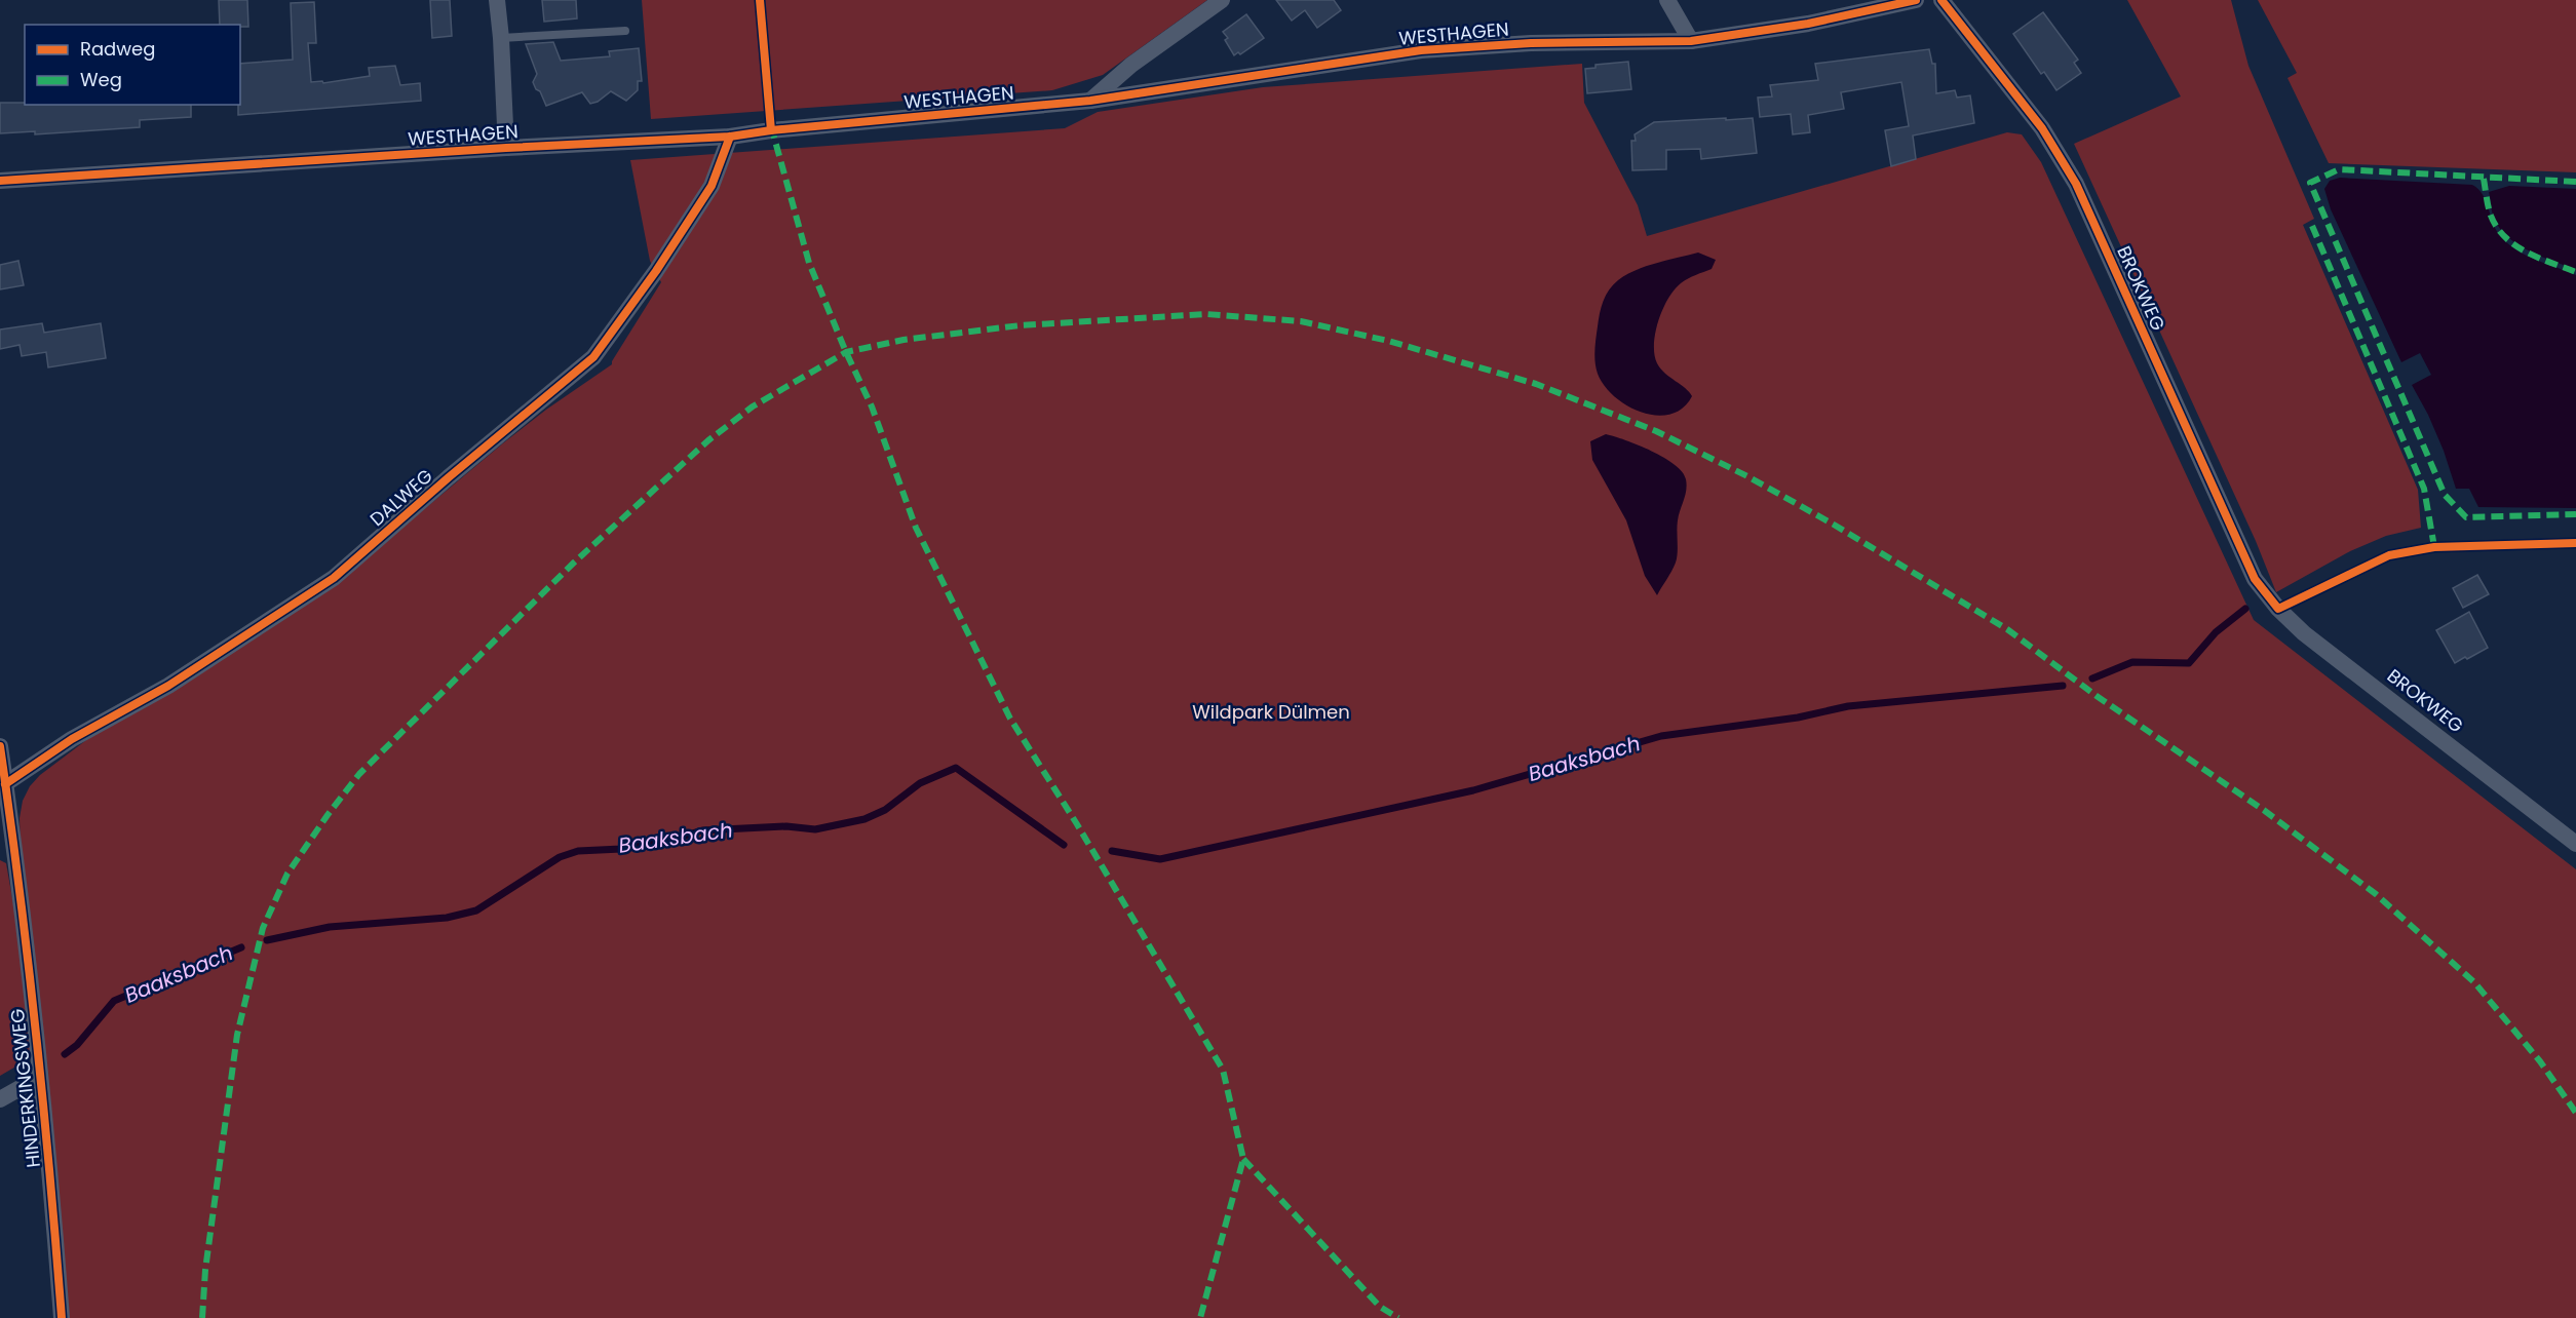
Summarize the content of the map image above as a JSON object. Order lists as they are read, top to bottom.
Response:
{
  "streets": {
    "street": [
      "WESTHAGEN",
      "BROKWEG",
      "DALWEG",
      "HINDERKINGSWEG"
    ]
  },
  "crossings": [
    ["WESTHAGEN", "DALWEG"],
    ["DALWEG", "HINDERKINGSWEG"]
  ],
  "water": ["Baaksbach"],
  "parks": ["Wildpark Dülmen"],
  "legend": ["Radweg", "Weg"]
}
